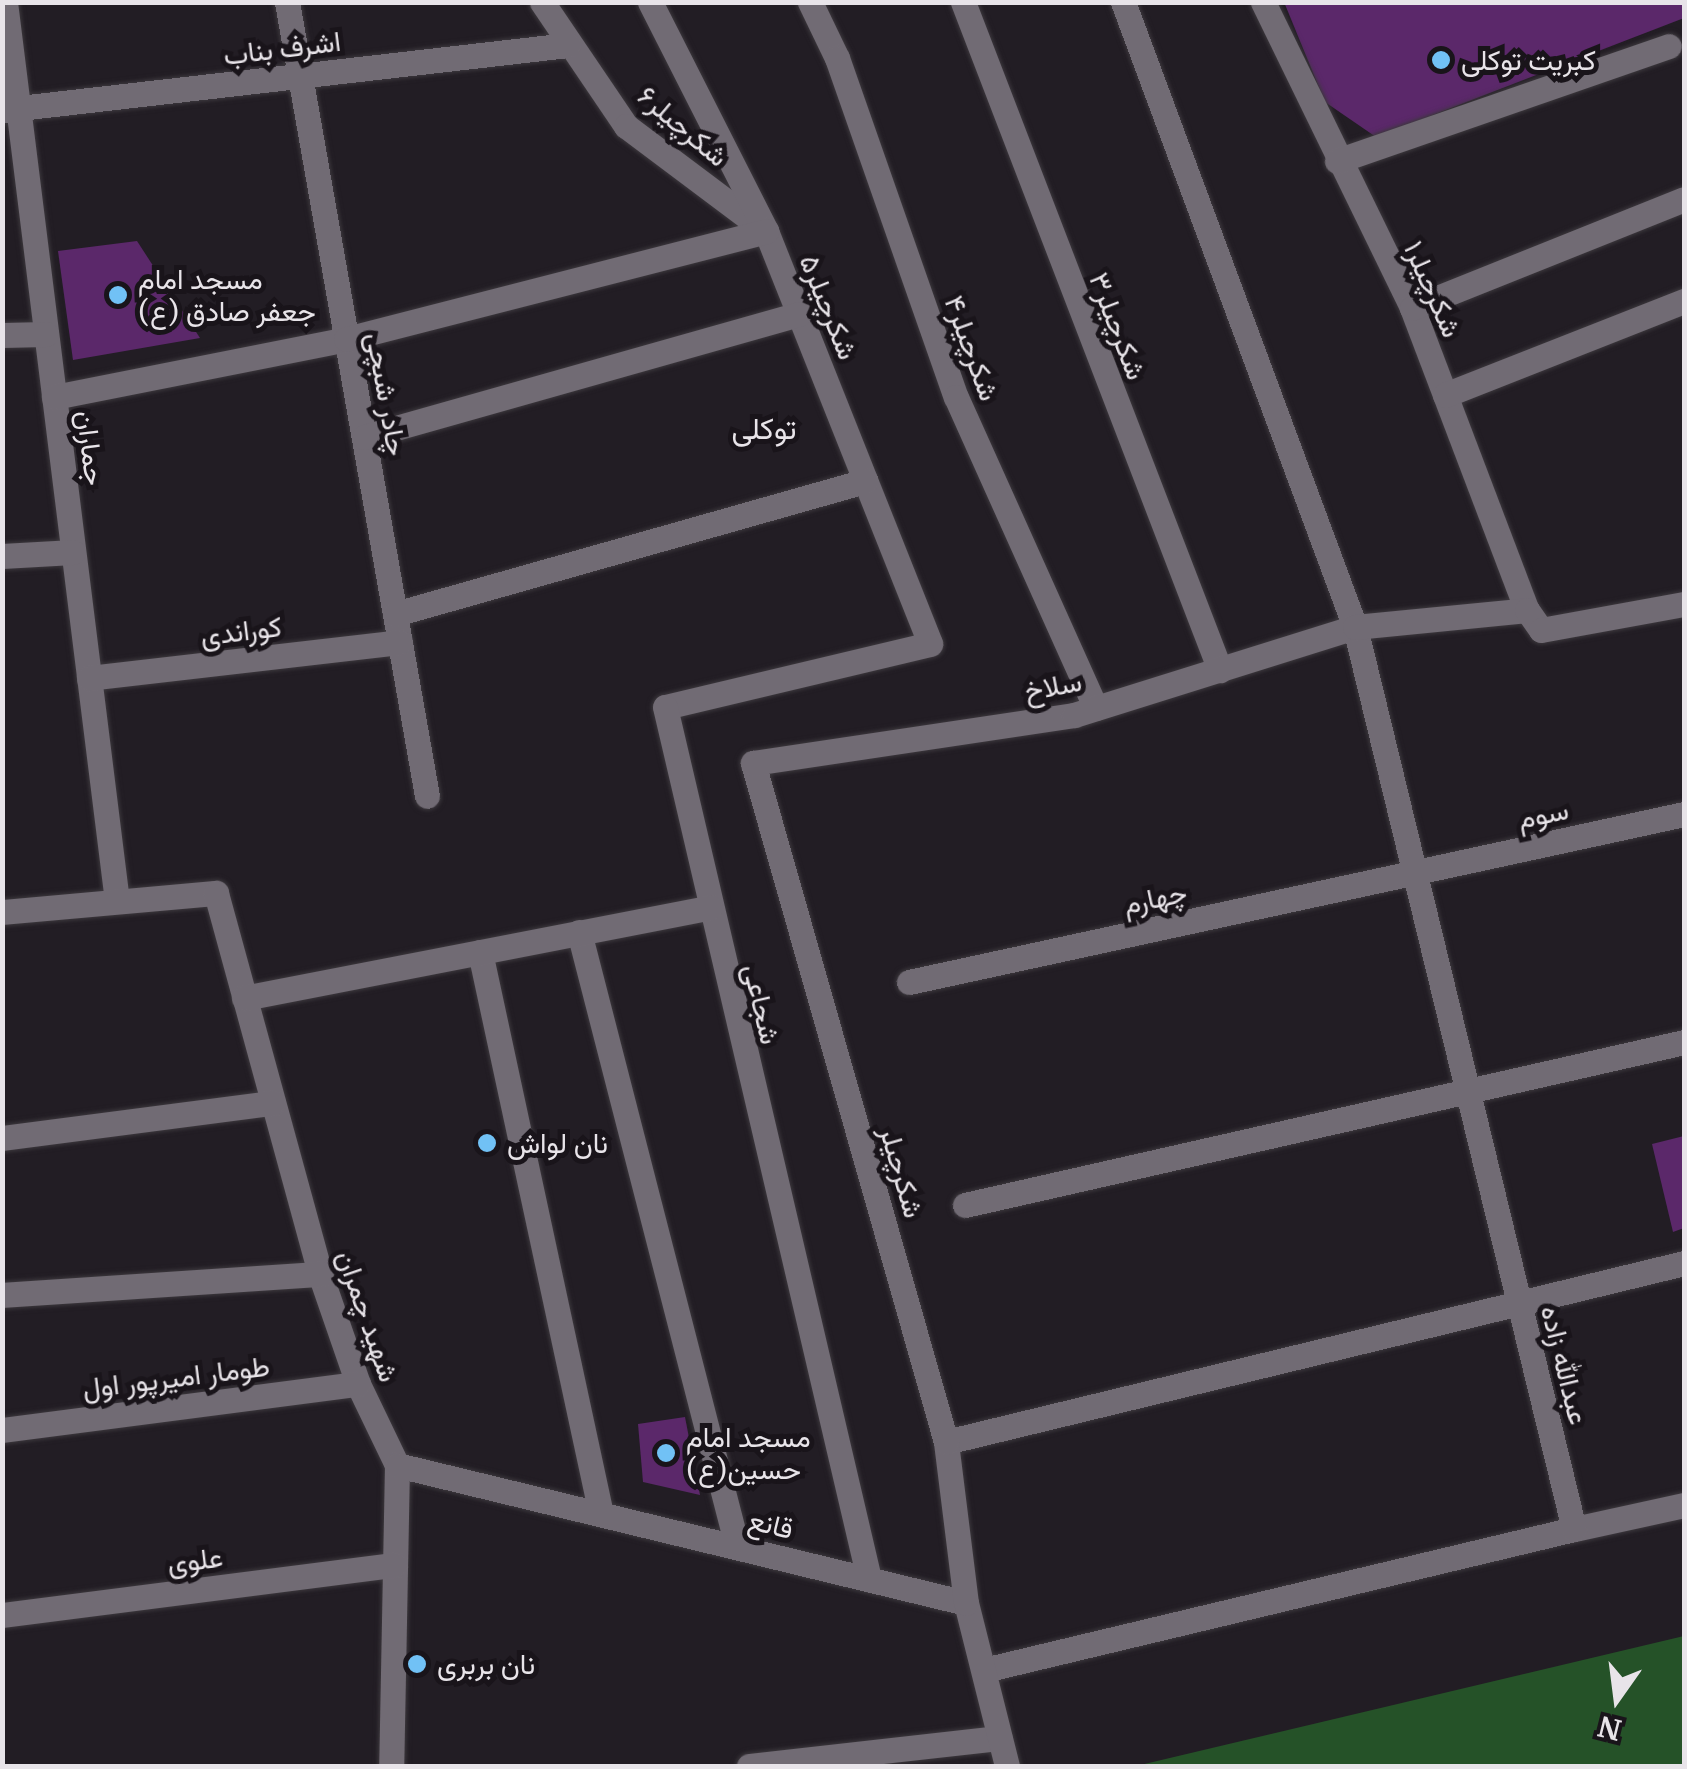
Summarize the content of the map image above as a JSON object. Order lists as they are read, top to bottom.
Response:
{
  "streets": {
    "street": [
      "اشرف بناب",
      "شکرچیلر۶",
      "شکرچیلر۱",
      "شکرچیلر۵",
      "شکرچیلر۳",
      "شکرچیلر۴",
      "چادر شبچی",
      "جماران",
      "کوراندی",
      "سلاخ",
      "سوم",
      "چهارم",
      "شجاعی",
      "شکرچیلر",
      "شهید چمران",
      "عبدالله زاده",
      "طومار امیرپور اول",
      "قانع",
      "علوی"
    ]
  },
  "crossings": [
    ["اشرف بناب", "شکرچیلر۶"],
    ["اشرف بناب", "چادر شبچی"],
    ["اشرف بناب", "جماران"],
    ["شکرچیلر۶", "شکرچیلر۵"],
    ["شکرچیلر۱", "سلاخ"],
    ["شکرچیلر۵", "شجاعی"],
    ["شکرچیلر۳", "سلاخ"],
    ["شکرچیلر۴", "سلاخ"],
    ["چادر شبچی", "کوراندی"],
    ["جماران", "کوراندی"],
    ["جماران", "شهید چمران"],
    ["سلاخ", "شکرچیلر"],
    ["سلاخ", "عبدالله زاده"],
    ["سوم", "چهارم"],
    ["سوم", "عبدالله زاده"],
    ["چهارم", "عبدالله زاده"],
    ["شجاعی", "قانع"],
    ["شکرچیلر", "قانع"],
    ["شهید چمران", "طومار امیرپور اول"],
    ["شهید چمران", "قانع"],
    ["شهید چمران", "علوی"]
  ],
  "districts": ["توکلی"],
  "places": [
    "کبریت توکلی",
    "مسجد امام جعفر صادق (ع)",
    "نان لواش",
    "مسجد امام حسین(ع)",
    "نان بربری"
  ],
  "north": "bottom"
}
